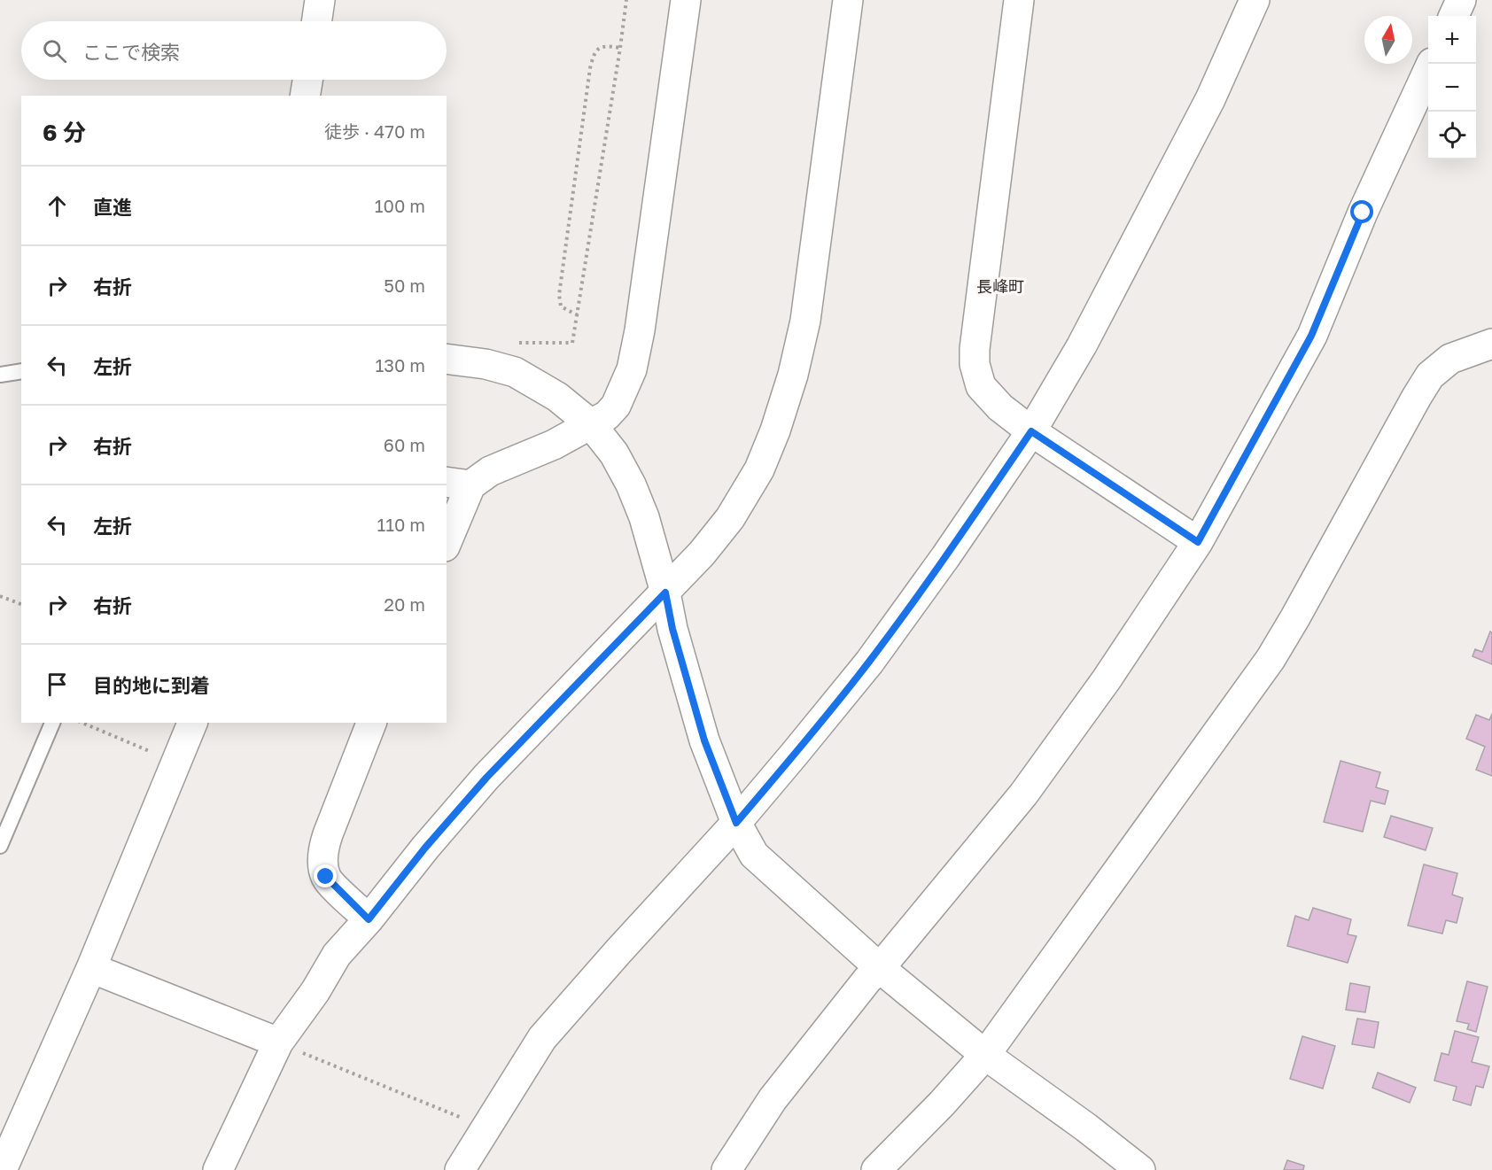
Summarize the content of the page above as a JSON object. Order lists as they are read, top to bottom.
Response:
{
  "districts": ["長峰町"],
  "north": "top",
  "page": {
    "map_buttons": ["+", "−"],
    "search": "ここで検索",
    "heading": ["6 分", "徒歩 · 470 m"],
    "list": [
      ["直進", "100 m"],
      ["右折", "50 m"],
      ["左折", "130 m"],
      ["右折", "60 m"],
      ["左折", "110 m"],
      ["右折", "20 m"],
      "目的地に到着"
    ]
  }
}
